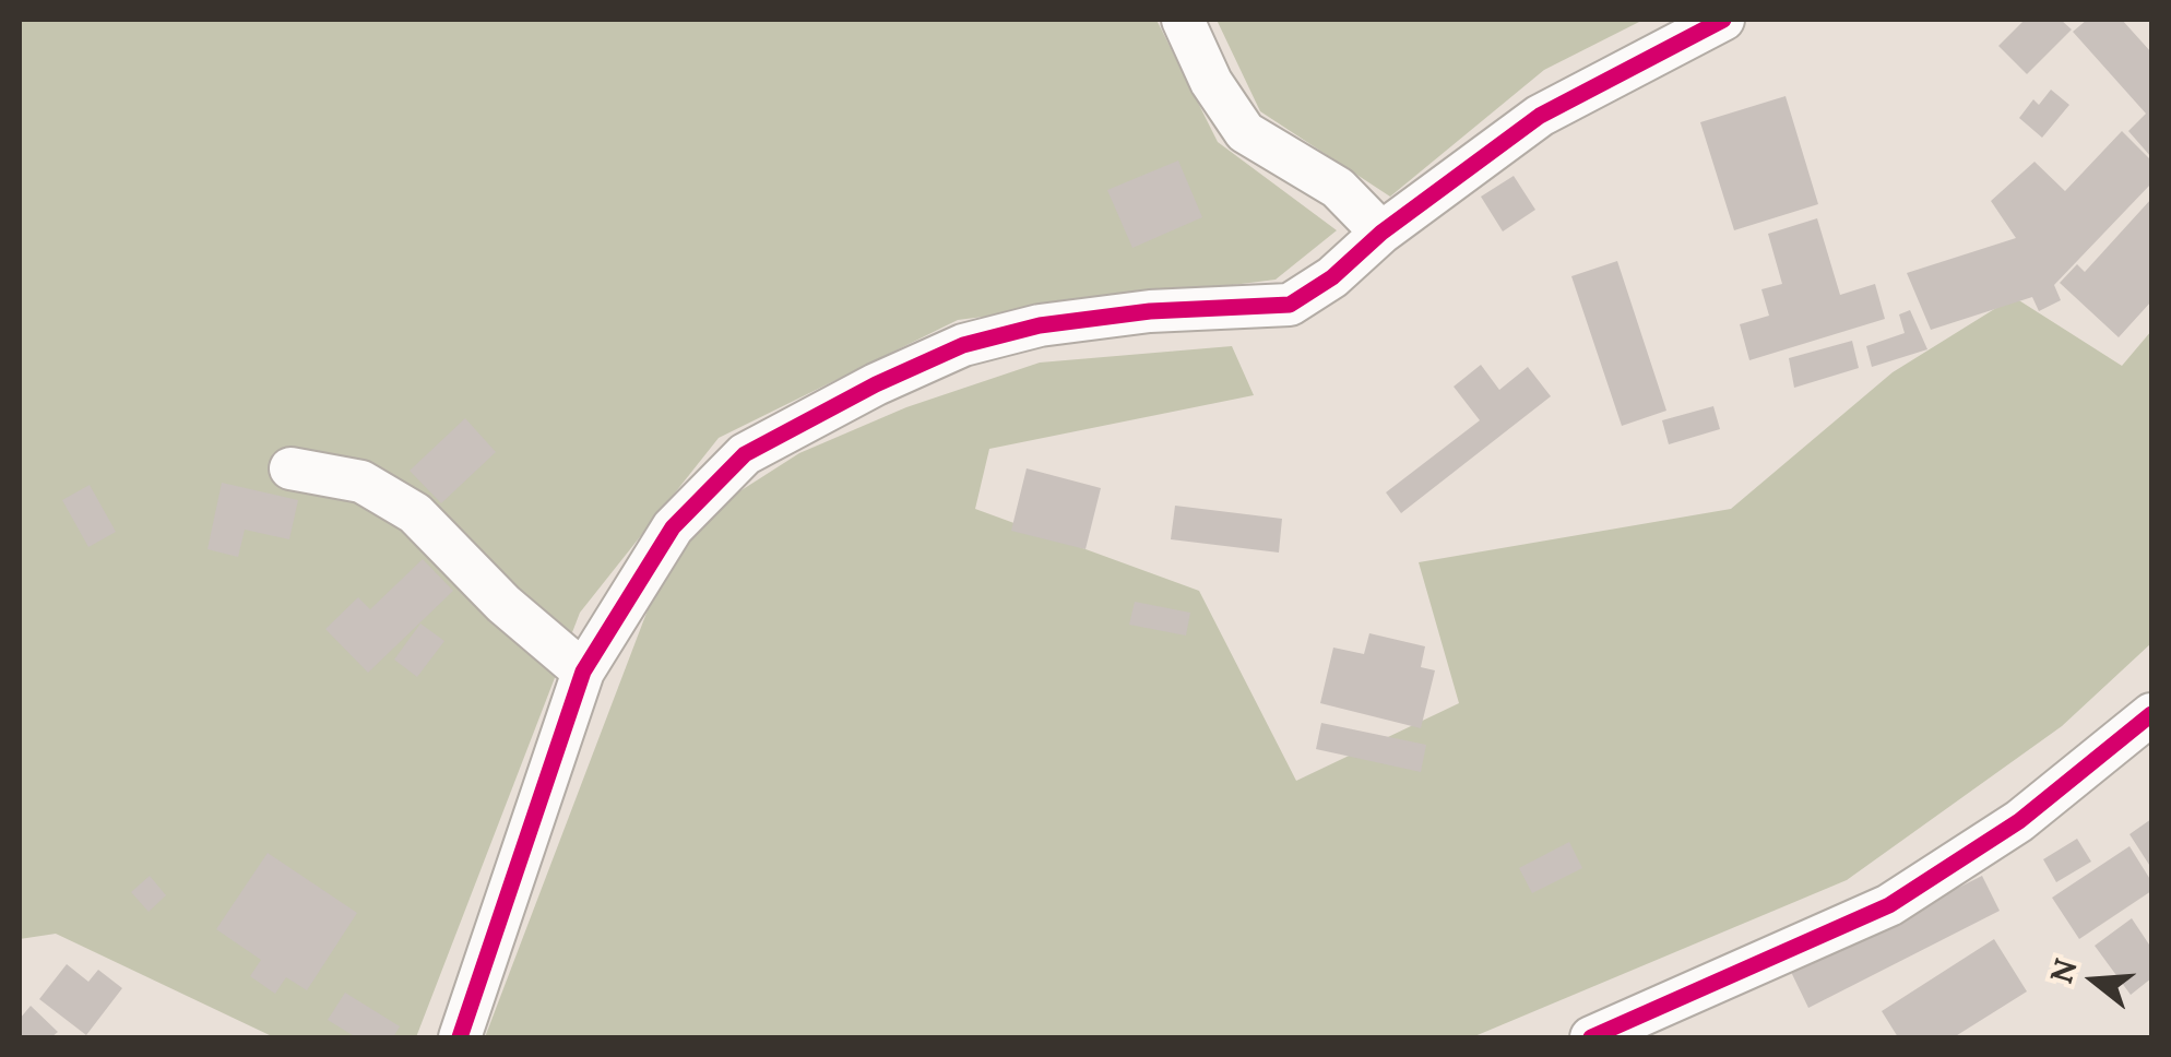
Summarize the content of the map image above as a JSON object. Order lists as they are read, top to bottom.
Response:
{
  "north": "left"
}
